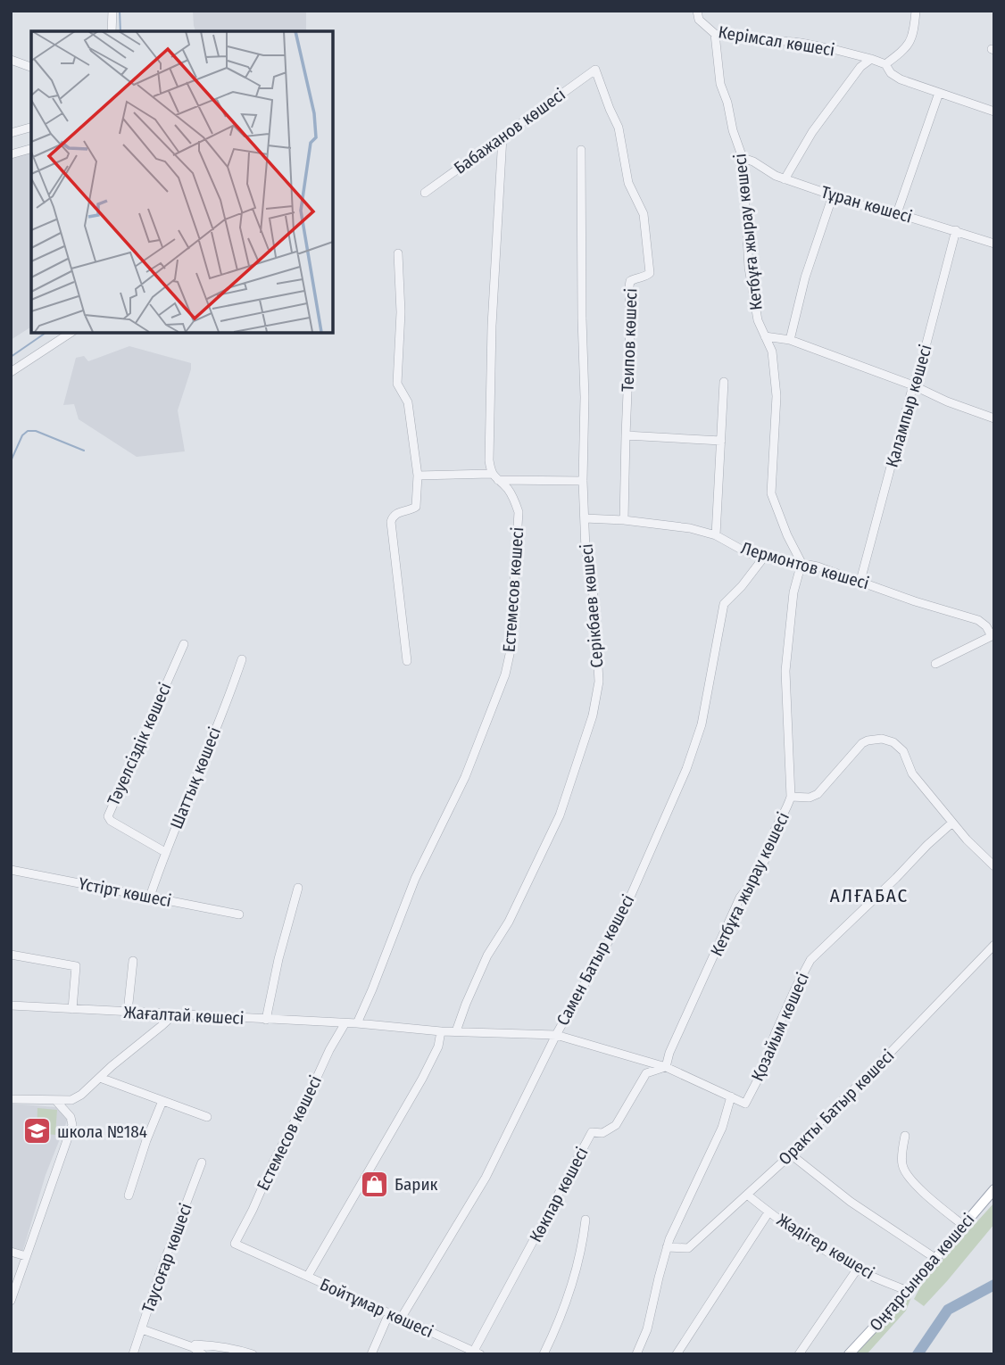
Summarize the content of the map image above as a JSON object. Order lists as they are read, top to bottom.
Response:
{
  "streets": {
    "main road": ["Оңғарсынова көшесі"],
    "street": [
      "Керімсал көшесі",
      "Бабажанов көшесі",
      "Тұран көшесі",
      "Кетбұға жырау көшесі",
      "Теипов көшесі",
      "Қалампыр көшесі",
      "Лермонтов көшесі",
      "Естемесов көшесі",
      "Серікбаев көшесі",
      "Тәуелсіздік көшесі",
      "Шаттық көшесі",
      "Үстірт көшесі",
      "Самен Батыр көшесі",
      "Жағалтай көшесі",
      "Қозайым көшесі",
      "Оракты Батыр көшесі",
      "Көкпар көшесі",
      "Жәдігер көшесі",
      "Тауcоғар көшесі",
      "Бойтұмар көшесі"
    ]
  },
  "crossings": [
    ["Керімсал көшесі", "Кетбұға жырау көшесі"],
    ["Бабажанов көшесі", "Теипов көшесі"],
    ["Тұран көшесі", "Кетбұға жырау көшесі"],
    ["Тұран көшесі", "Қалампыр көшесі"],
    ["Кетбұға жырау көшесі", "Лермонтов көшесі"],
    ["Кетбұға жырау көшесі", "Көкпар көшесі"],
    ["Теипов көшесі", "Лермонтов көшесі"],
    ["Қалампыр көшесі", "Лермонтов көшесі"],
    ["Лермонтов көшесі", "Серікбаев көшесі"],
    ["Лермонтов көшесі", "Самен Батыр көшесі"],
    ["Естемесов көшесі", "Жағалтай көшесі"],
    ["Естемесов көшесі", "Бойтұмар көшесі"],
    ["Тәуелсіздік көшесі", "Шаттық көшесі"],
    ["Шаттық көшесі", "Үстірт көшесі"],
    ["Самен Батыр көшесі", "Бойтұмар көшесі"],
    ["Оракты Батыр көшесі", "Жәдігер көшесі"],
    ["Көкпар көшесі", "Бойтұмар көшесі"],
    ["Жәдігер көшесі", "Оңғарсынова көшесі"]
  ],
  "districts": ["АЛҒАБАС"],
  "places": {
    "school or university": ["школа №184"],
    "shop": ["Барик"]
  }
}
